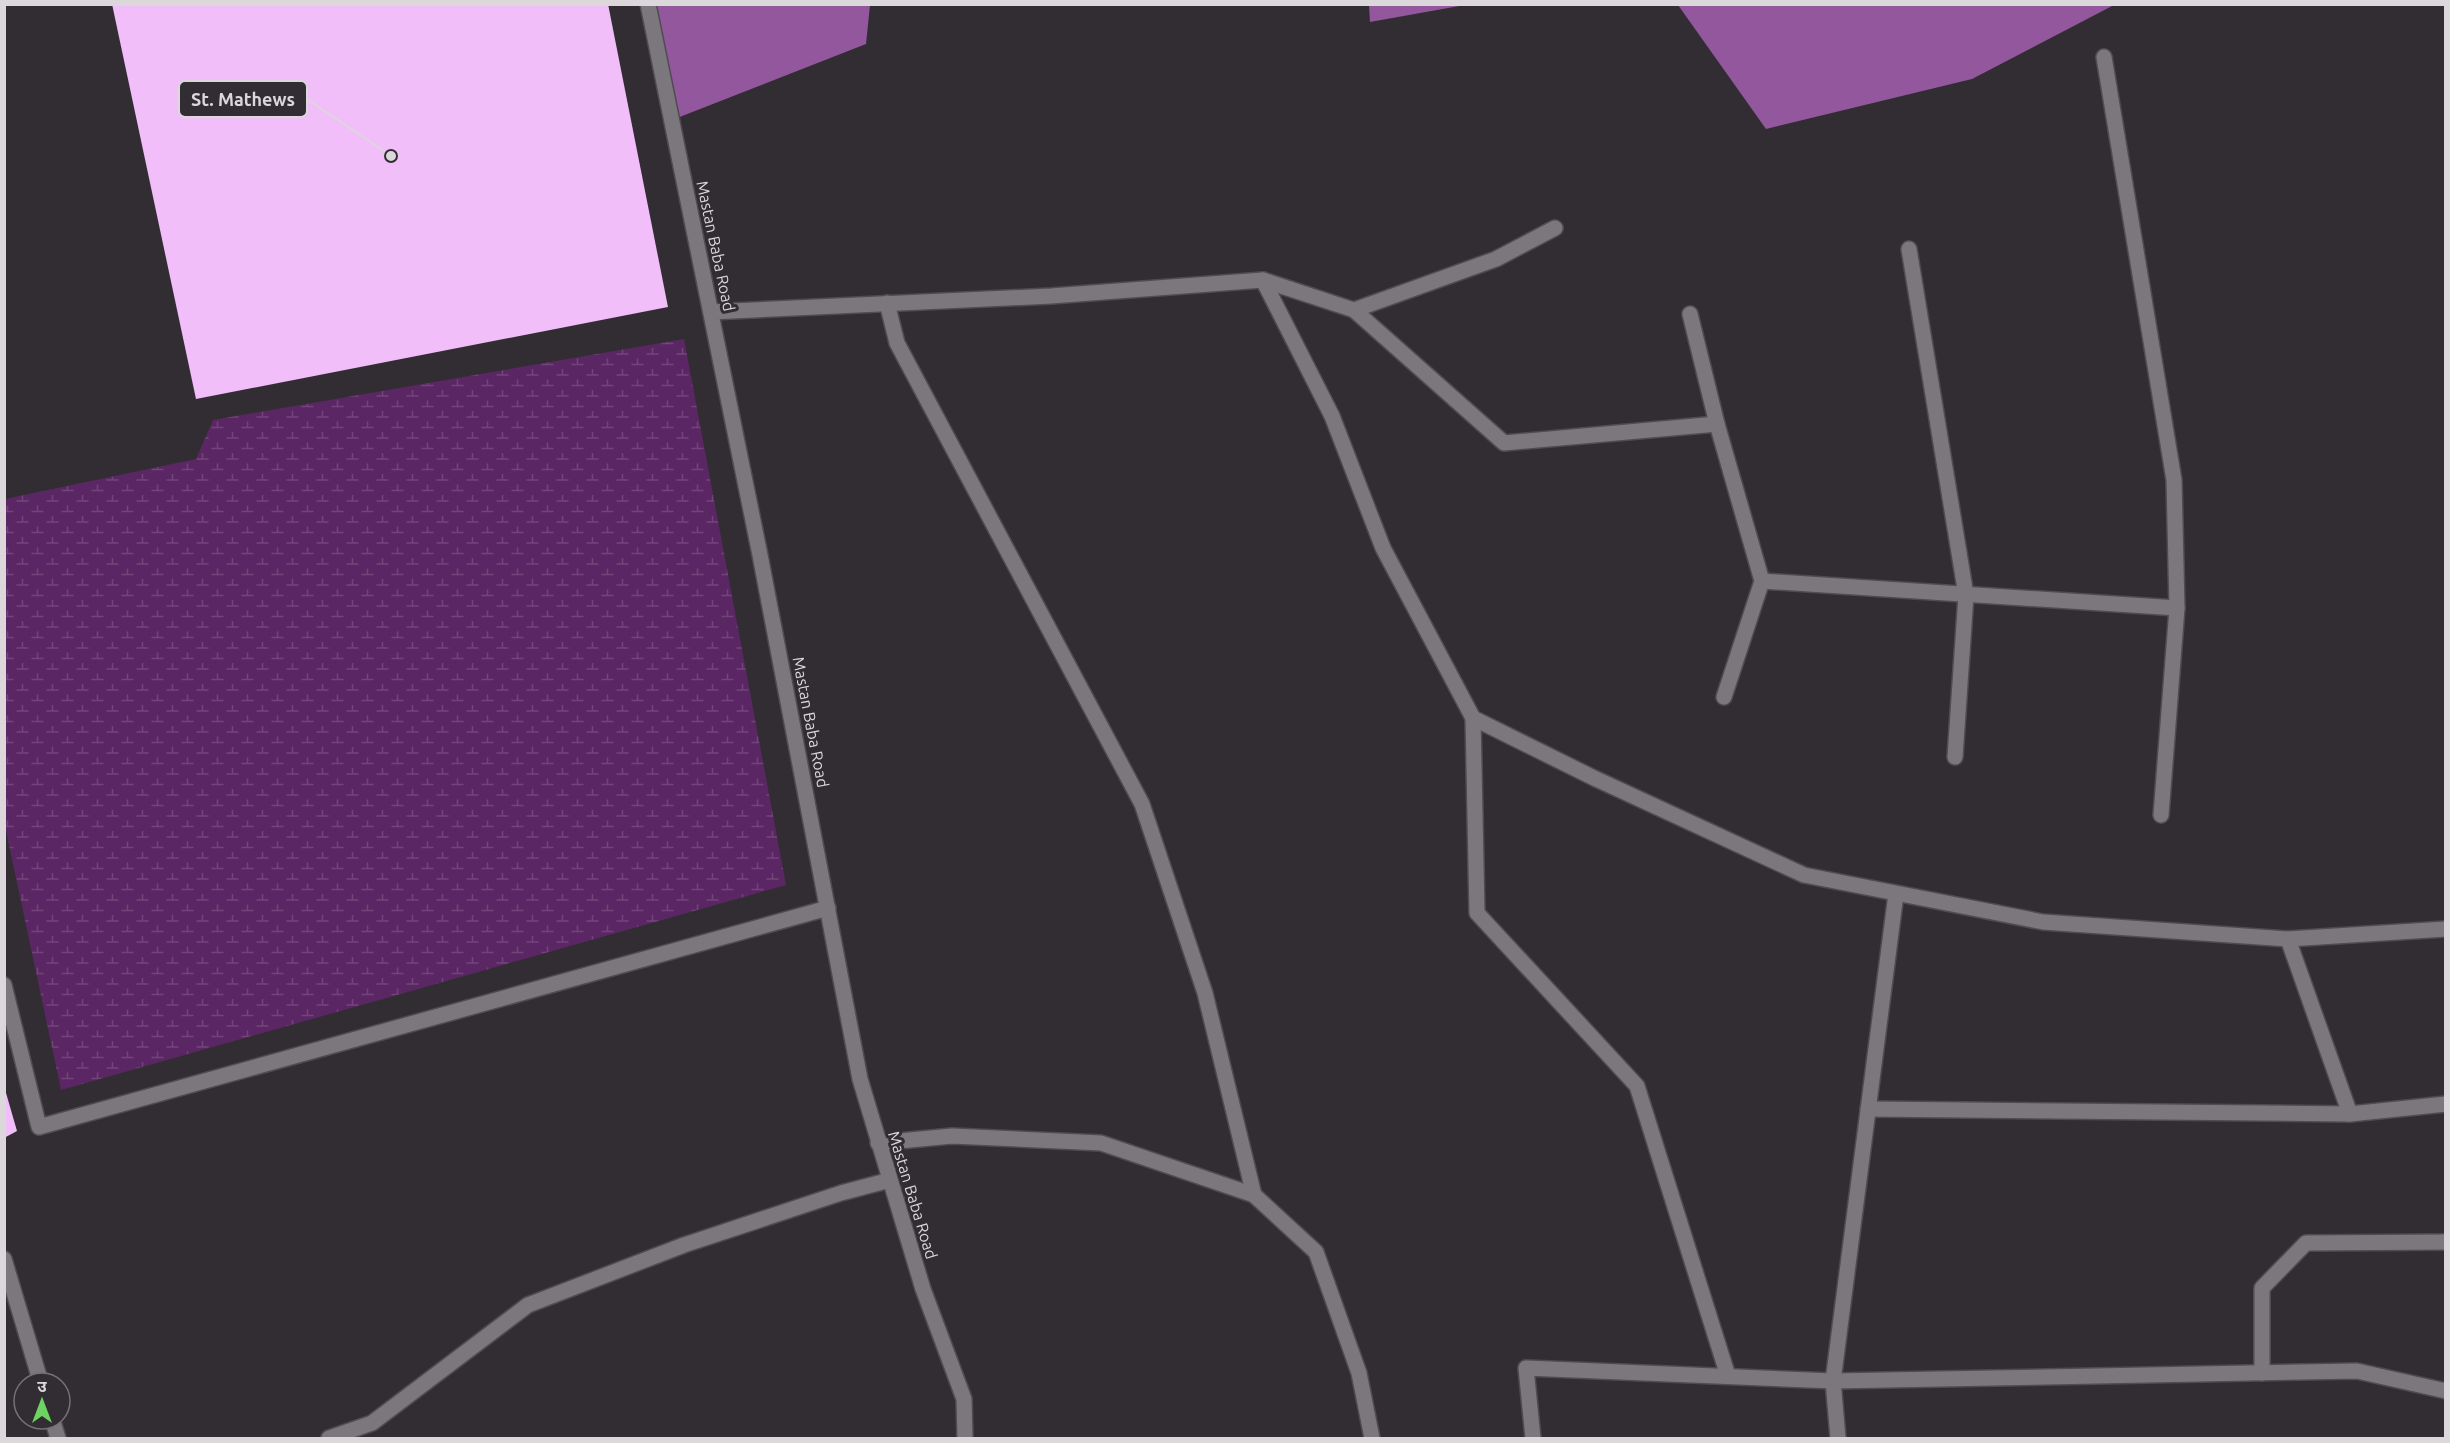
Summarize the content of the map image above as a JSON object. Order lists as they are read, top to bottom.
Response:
{
  "streets": {
    "street": ["Mastan Baba Road"]
  },
  "places": ["St. Mathews"],
  "north": "top"
}
